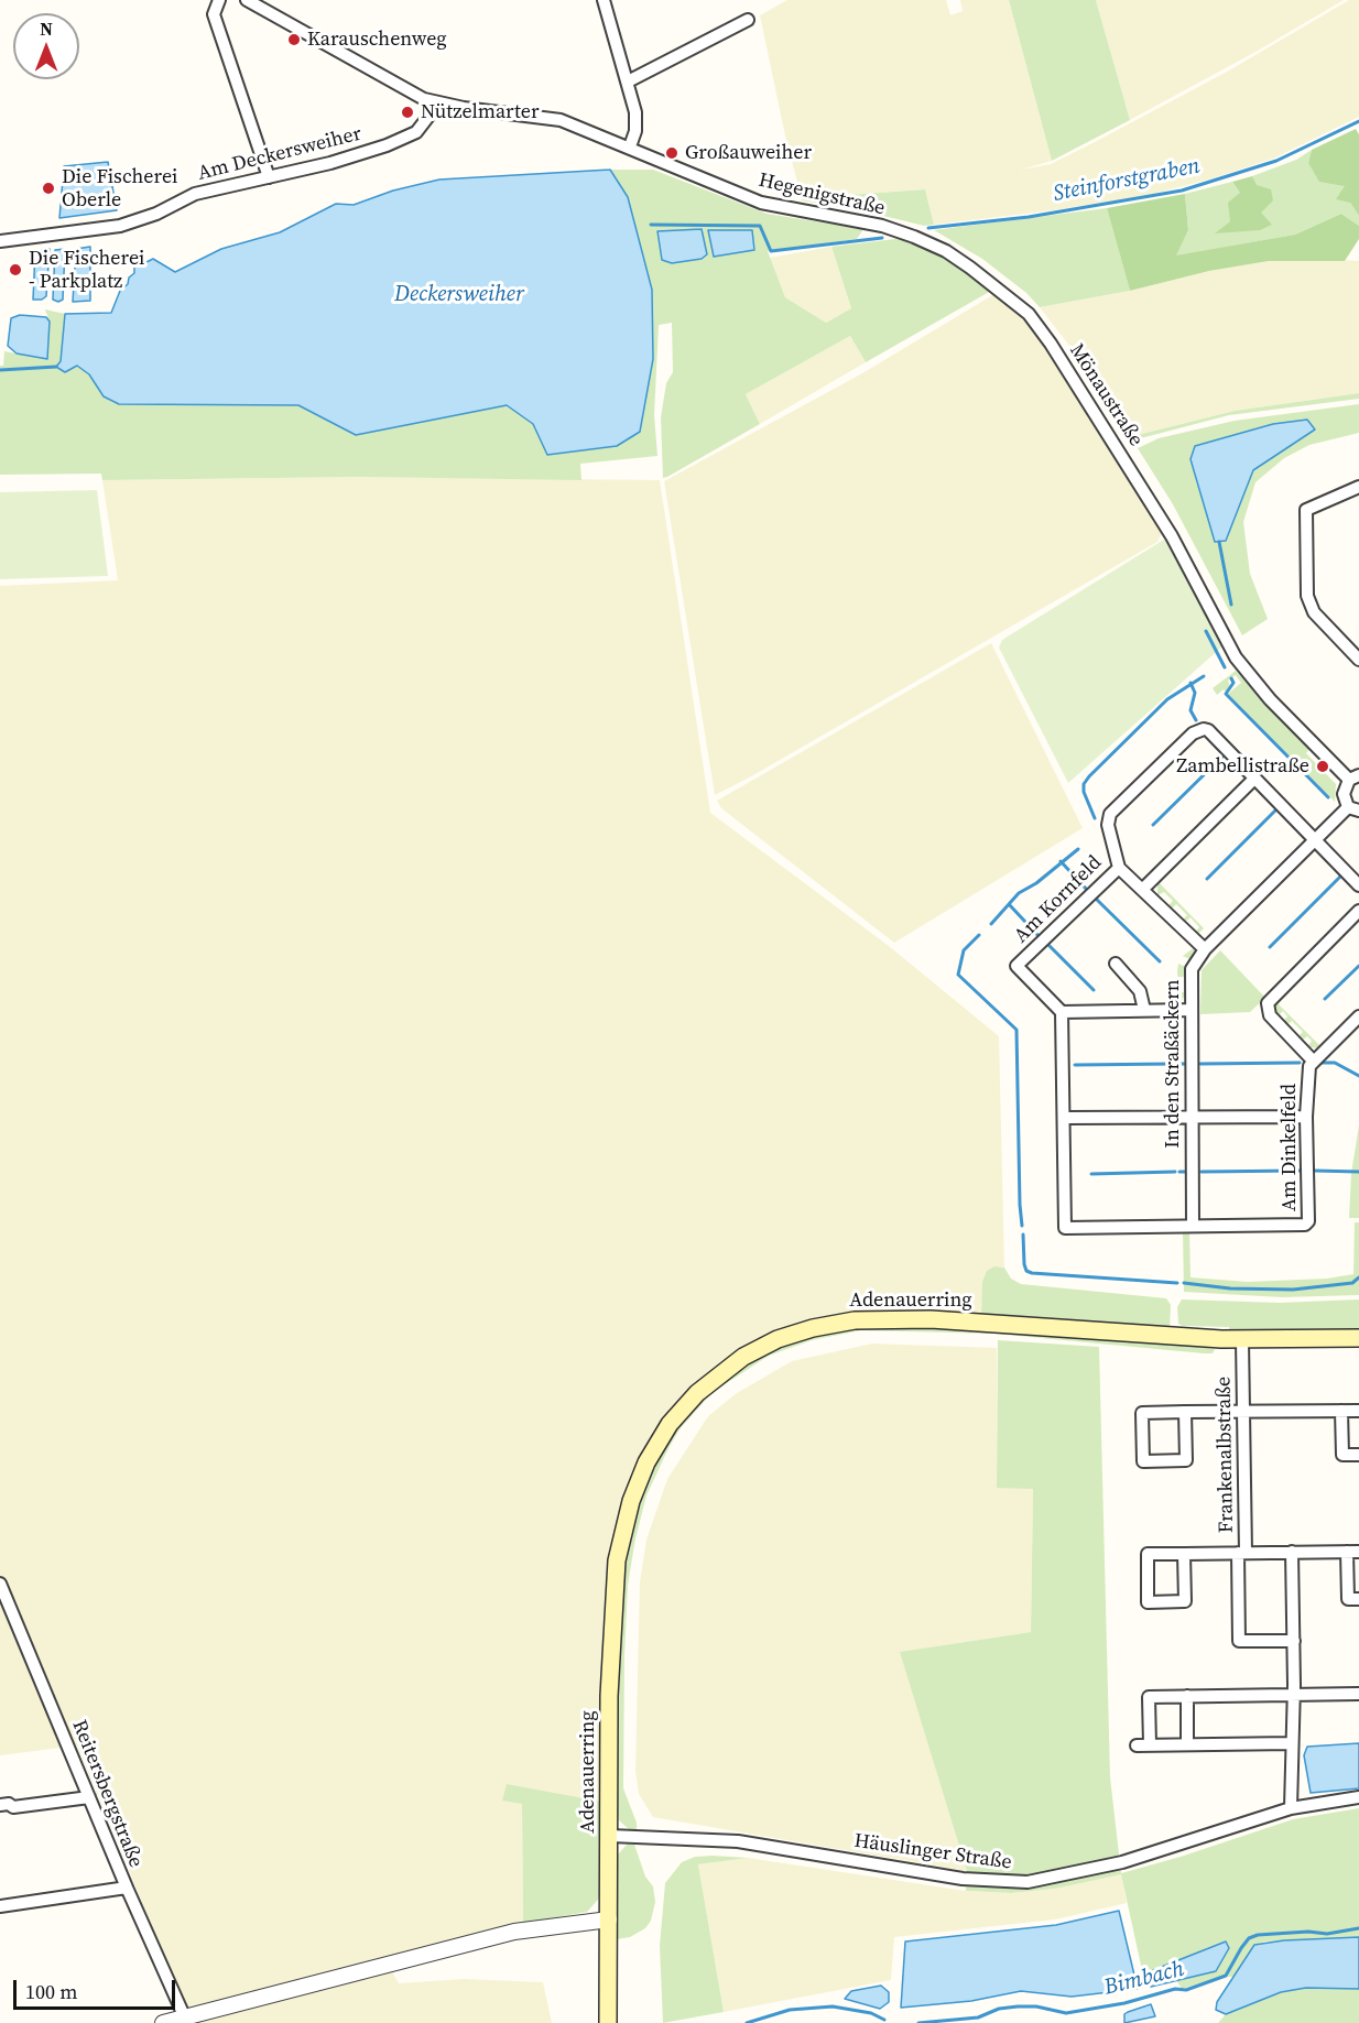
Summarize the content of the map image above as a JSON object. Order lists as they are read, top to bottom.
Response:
{
  "streets": {
    "main road": ["Adenauerring"],
    "street": [
      "Am Deckersweiher",
      "Hegenigstraße",
      "Mönaustraße",
      "Am Kornfeld",
      "In den Straßäckern",
      "Am Dinkelfeld",
      "Frankenalbstraße",
      "Reitersbergstraße",
      "Häuslinger Straße"
    ]
  },
  "crossings": [
    ["Am Deckersweiher", "Hegenigstraße"],
    ["Hegenigstraße", "Mönaustraße"],
    ["Am Kornfeld", "In den Straßäckern"],
    ["In den Straßäckern", "Am Dinkelfeld"],
    ["Adenauerring", "Frankenalbstraße"],
    ["Adenauerring", "Häuslinger Straße"]
  ],
  "water": ["Steinforstgraben", "Deckersweiher", "Bimbach"],
  "places": [
    "Karauschenweg",
    "Nützelmarter",
    "Großauweiher",
    "Die Fischerei Oberle",
    "Die Fischerei - Parkplatz",
    "Zambellistraße"
  ],
  "scale_bar": "100 m",
  "north": "top"
}
